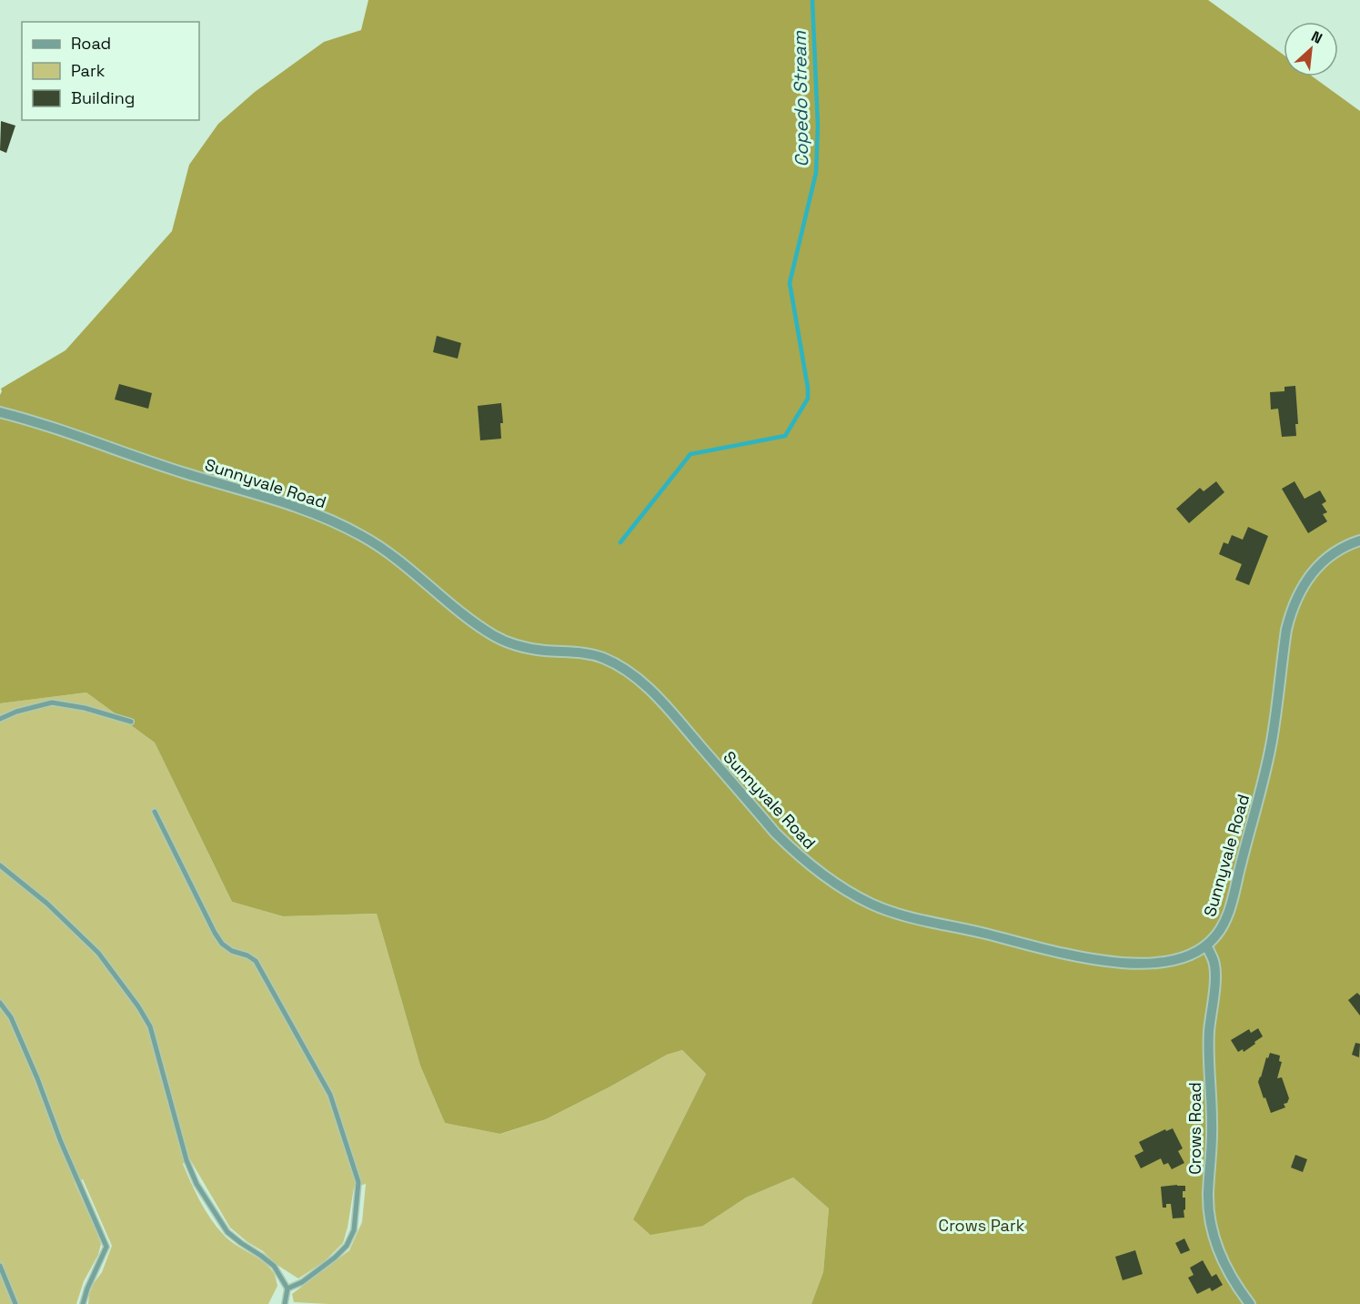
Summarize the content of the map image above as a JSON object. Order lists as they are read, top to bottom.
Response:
{
  "streets": {
    "street": ["Sunnyvale Road", "Crows Road"]
  },
  "crossings": [
    ["Sunnyvale Road", "Crows Road"]
  ],
  "water": ["Copedo Stream"],
  "parks": ["Crows Park"],
  "legend": ["Road", "Park", "Building"],
  "north": "top right"
}
